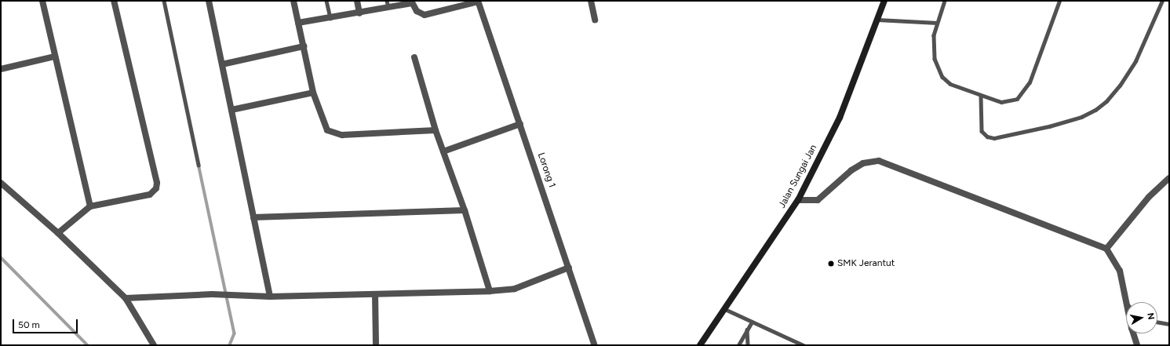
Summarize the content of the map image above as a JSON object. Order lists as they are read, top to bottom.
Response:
{
  "streets": {
    "main road": ["Jalan Sungai Jan"],
    "street": ["Lorong 1"]
  },
  "places": ["SMK Jerantut"],
  "scale_bar": "50 m",
  "north": "right"
}
